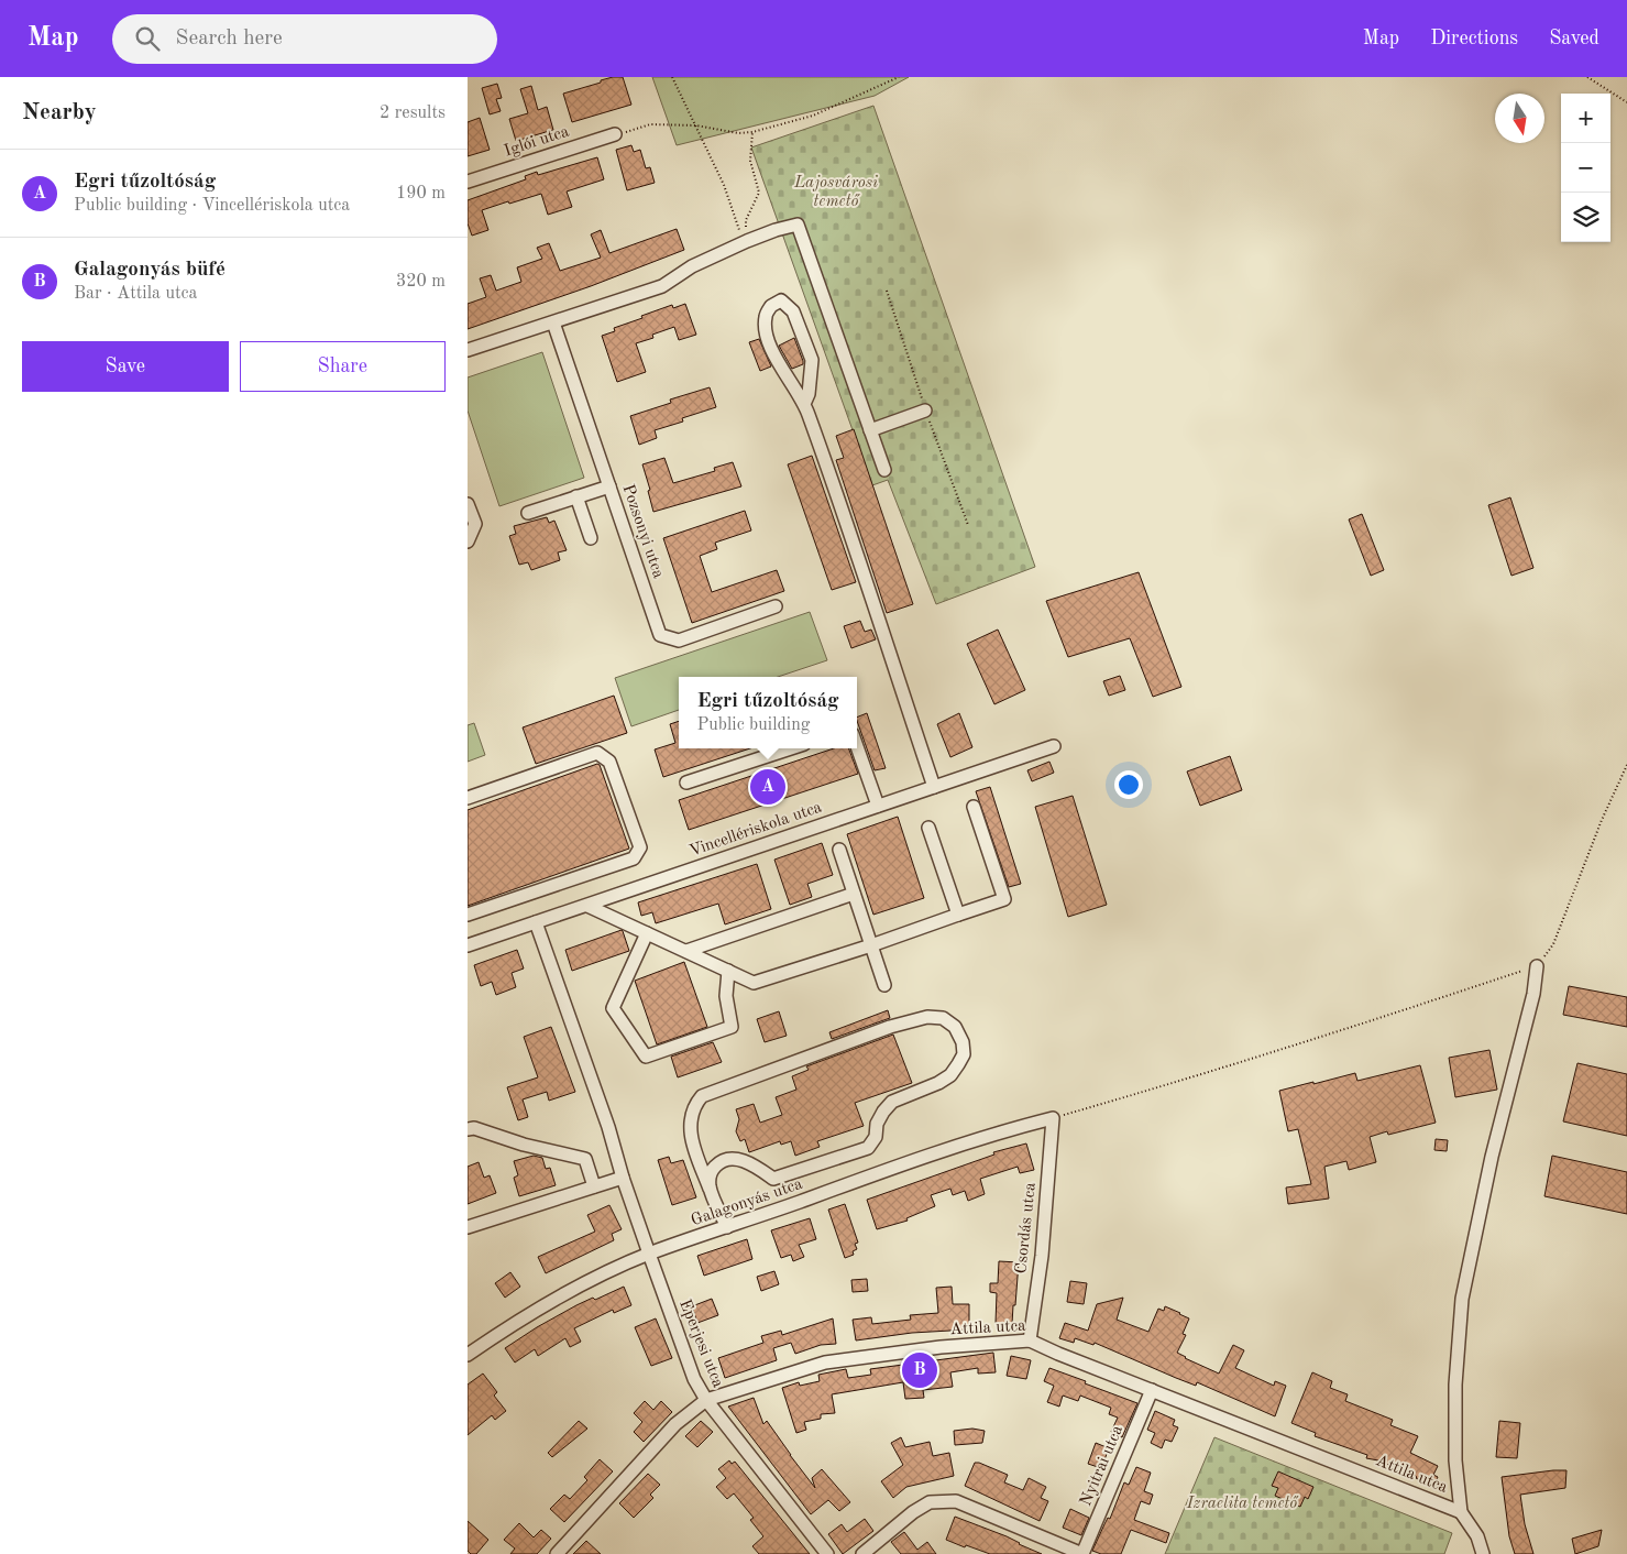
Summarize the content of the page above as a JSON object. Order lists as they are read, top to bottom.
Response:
{
  "streets": {
    "street": [
      "Iglói utca",
      "Pozsonyi utca",
      "Vincellériskola utca",
      "Galagonyás utca",
      "Csordás utca",
      "Attila utca",
      "Eperjesi utca",
      "Nyitrai utca"
    ]
  },
  "crossings": [
    ["Vincellériskola utca", "Eperjesi utca"],
    ["Galagonyás utca", "Csordás utca"],
    ["Galagonyás utca", "Eperjesi utca"],
    ["Csordás utca", "Attila utca"],
    ["Attila utca", "Eperjesi utca"],
    ["Attila utca", "Nyitrai utca"]
  ],
  "parks": ["Lajosvárosi temető", "Izraelita temető"],
  "north": "bottom",
  "page": {
    "header": "Map",
    "search": "Search here",
    "nav": ["Map", "Directions", "Saved"],
    "heading": ["Nearby", "2 results"],
    "map_buttons": ["+", "−"],
    "list": [
      {
        "mark": "A",
        "name": "Egri tűzoltóság",
        "note": "Public building · Vincellériskola utca",
        "value": "190 m"
      },
      {
        "mark": "B",
        "name": "Galagonyás büfé",
        "note": "Bar · Attila utca",
        "value": "320 m"
      }
    ],
    "buttons": ["Save", "Share"],
    "popup": ["Egri tűzoltóság", "Public building"],
    "pins": ["A", "B"]
  }
}
